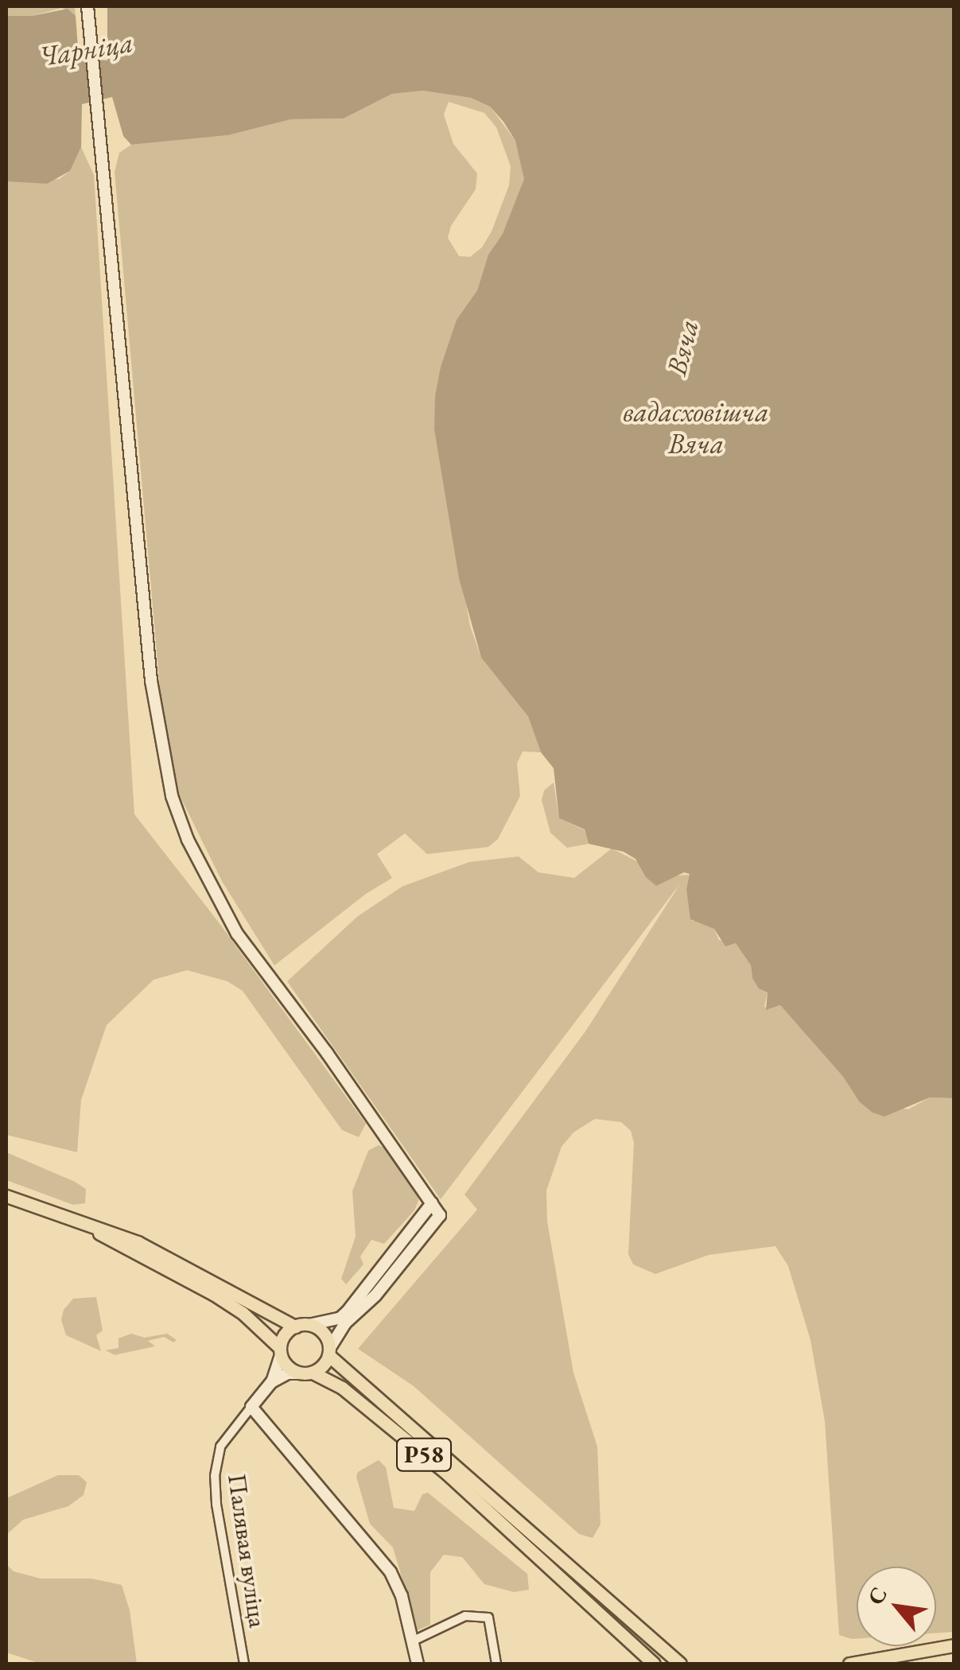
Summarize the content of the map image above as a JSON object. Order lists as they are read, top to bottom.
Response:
{
  "streets": {
    "main road": ["Р58"],
    "street": ["Палявая вуліца"]
  },
  "water": ["Чарніца", "Вяча", "вадасховішча Вяча"],
  "north": "top left"
}
